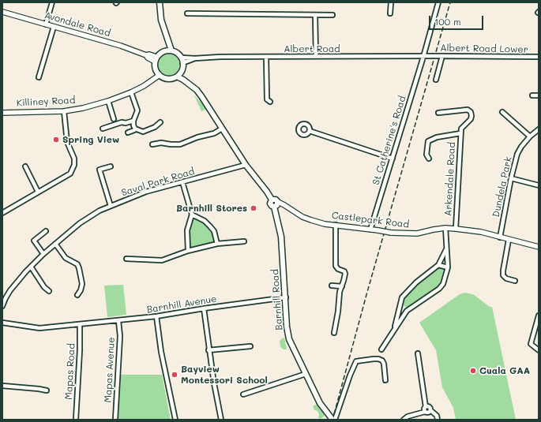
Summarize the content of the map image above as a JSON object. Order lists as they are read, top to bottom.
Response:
{
  "streets": {
    "main road": ["Barnhill Road"],
    "street": [
      "Avondale Road",
      "Albert Road",
      "Albert Road Lower",
      "Killiney Road",
      "St Catherine's Road",
      "Arkendale Road",
      "Saval Park Road",
      "Dundela Park",
      "Castlepark Road",
      "Barnhill Avenue",
      "Mapas Avenue",
      "Mapas Road"
    ]
  },
  "crossings": [
    ["Avondale Road", "Albert Road"],
    ["Avondale Road", "Killiney Road"],
    ["Albert Road", "Albert Road Lower"],
    ["Albert Road", "Killiney Road"],
    ["Albert Road", "St Catherine's Road"],
    ["St Catherine's Road", "Castlepark Road"],
    ["Arkendale Road", "Castlepark Road"],
    ["Dundela Park", "Castlepark Road"],
    ["Castlepark Road", "Barnhill Road"],
    ["Barnhill Road", "Barnhill Avenue"],
    ["Barnhill Avenue", "Mapas Avenue"],
    ["Barnhill Avenue", "Mapas Road"]
  ],
  "places": [
    "Spring View",
    "Barnhill Stores",
    "Cuala GAA",
    "Bayview Montessori School"
  ],
  "scale_bar": "100 m"
}
